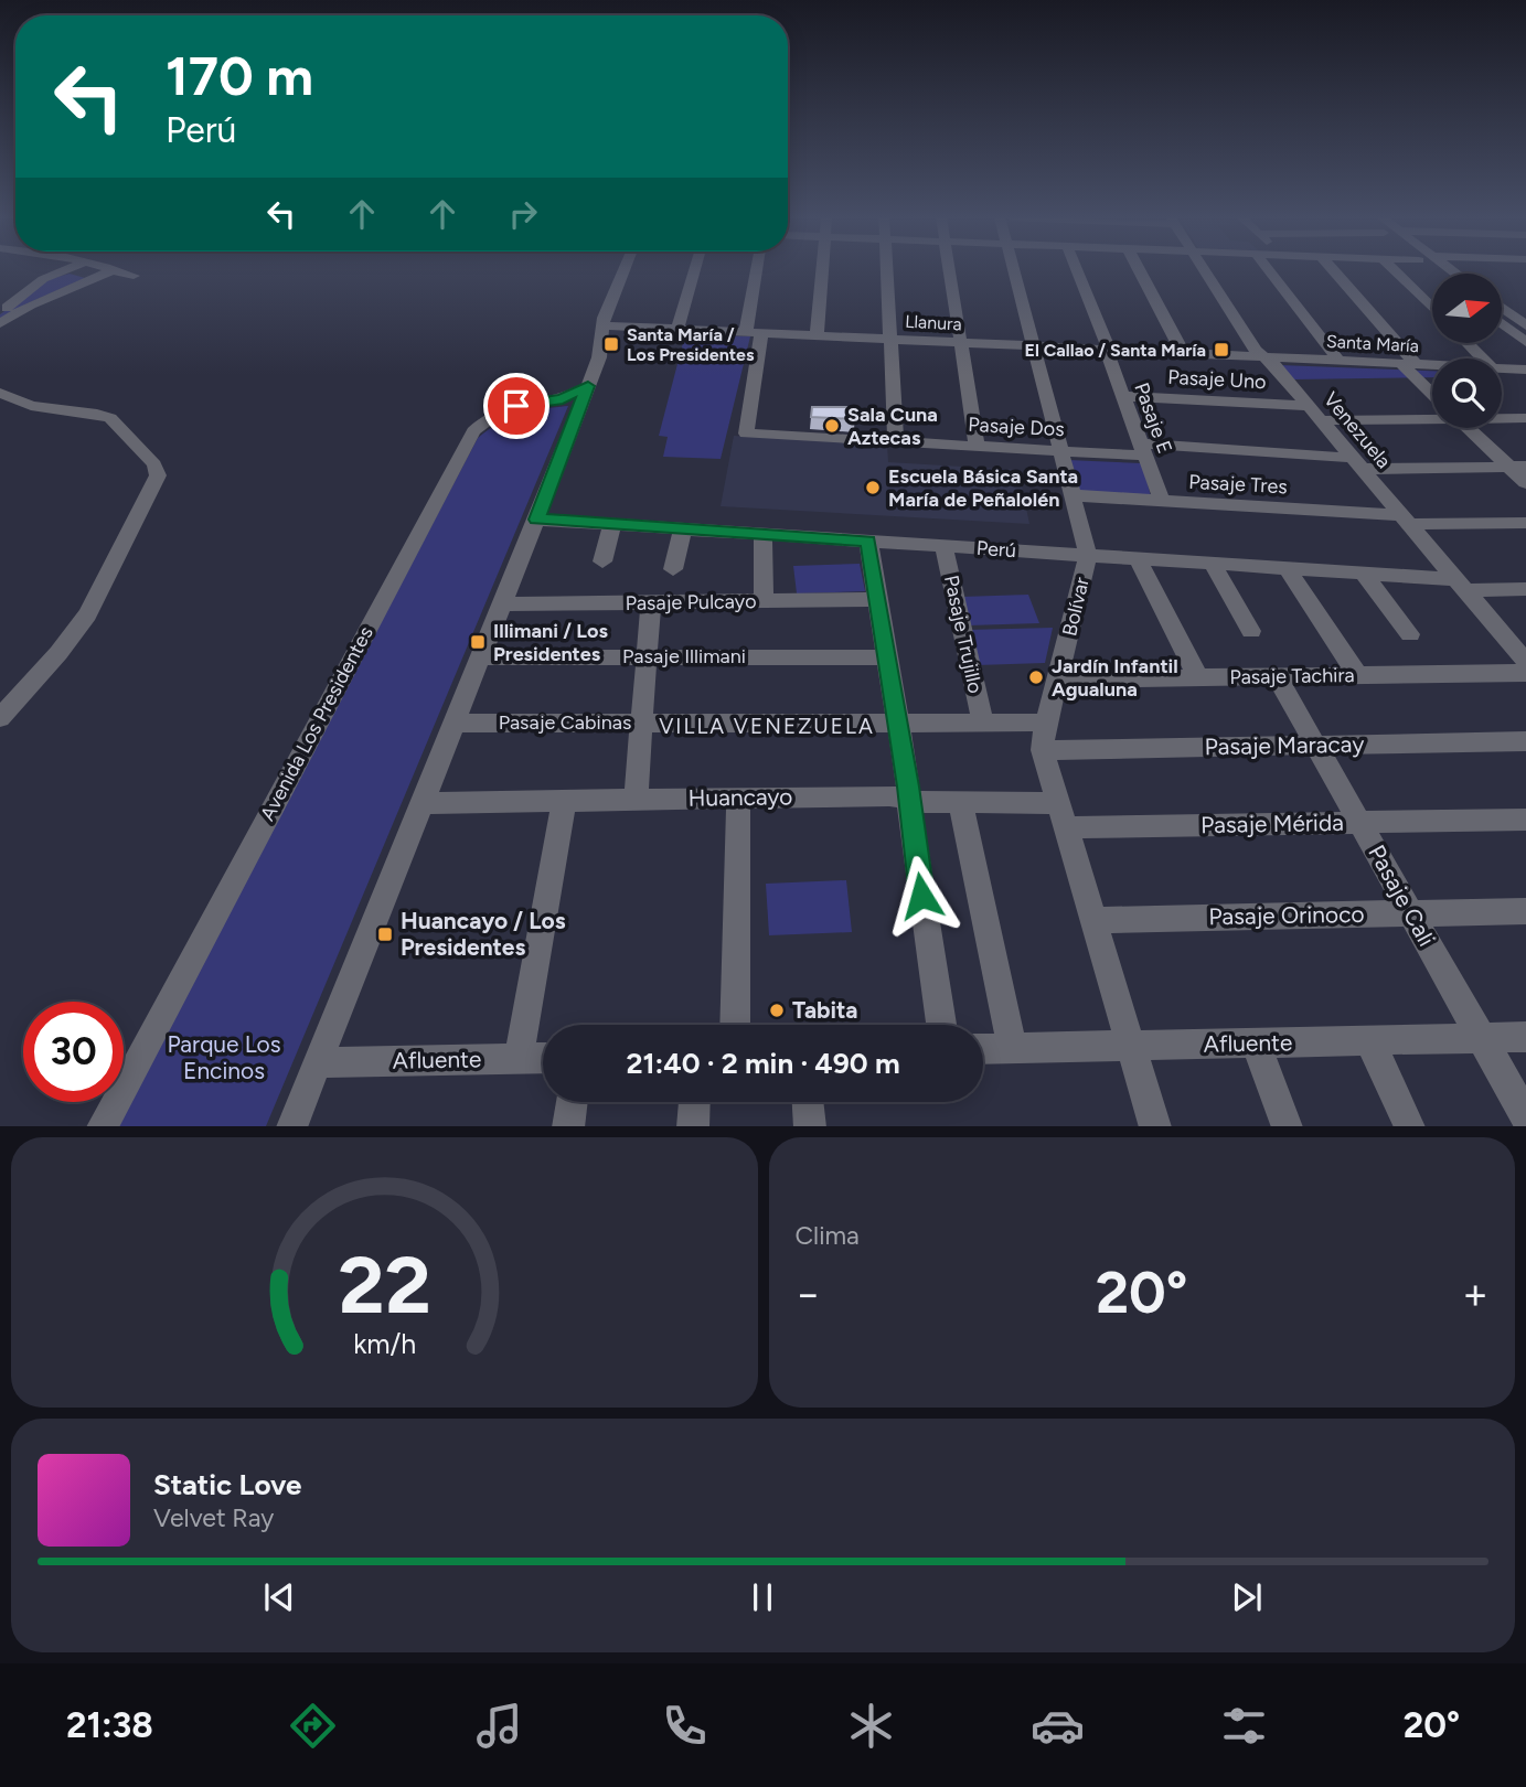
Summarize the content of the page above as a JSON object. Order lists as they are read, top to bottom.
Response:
{
  "streets": {
    "street": [
      "Llanura",
      "Santa María",
      "Pasaje Uno",
      "Pasaje E",
      "Pasaje Dos",
      "Venezuela",
      "Pasaje Tres",
      "Perú",
      "Pasaje Pulcayo",
      "Bolívar",
      "Pasaje Trujillo",
      "Pasaje Illimani",
      "Pasaje Tachira",
      "Pasaje Cabinas",
      "Avenida Los Presidentes",
      "Pasaje Maracay",
      "Huancayo",
      "Pasaje Mérida",
      "Pasaje Cali",
      "Pasaje Orinoco",
      "Afluente"
    ]
  },
  "crossings": [
    ["Llanura", "Santa María"],
    ["Llanura", "Pasaje E"],
    ["Llanura", "Pasaje Dos"],
    ["Llanura", "Venezuela"],
    ["Llanura", "Bolívar"],
    ["Santa María", "Venezuela"],
    ["Pasaje Uno", "Pasaje E"],
    ["Pasaje Uno", "Venezuela"],
    ["Pasaje E", "Pasaje Dos"],
    ["Pasaje E", "Pasaje Tres"],
    ["Pasaje Dos", "Venezuela"],
    ["Pasaje Dos", "Bolívar"],
    ["Venezuela", "Pasaje Tres"],
    ["Venezuela", "Perú"],
    ["Pasaje Tres", "Bolívar"],
    ["Perú", "Bolívar"],
    ["Perú", "Pasaje Trujillo"],
    ["Bolívar", "Pasaje Tachira"],
    ["Bolívar", "Pasaje Cabinas"],
    ["Bolívar", "Pasaje Maracay"],
    ["Bolívar", "Huancayo"],
    ["Bolívar", "Pasaje Mérida"],
    ["Bolívar", "Pasaje Orinoco"],
    ["Bolívar", "Afluente"],
    ["Pasaje Trujillo", "Pasaje Cabinas"],
    ["Pasaje Tachira", "Pasaje Cali"],
    ["Pasaje Maracay", "Pasaje Cali"],
    ["Pasaje Mérida", "Pasaje Cali"],
    ["Pasaje Cali", "Pasaje Orinoco"],
    ["Pasaje Cali", "Afluente"]
  ],
  "districts": ["VILLA VENEZUELA"],
  "parks": ["Parque Los Encinos"],
  "places": {
    "transit": [
      "Santa María / Los Presidentes",
      "El Callao / Santa María",
      "Illimani / Los Presidentes",
      "Huancayo / Los Presidentes"
    ],
    "other": [
      "Sala Cuna Aztecas",
      "Escuela Básica Santa María de Peñalolén",
      "Jardín Infantil Agualuna",
      "Tabita"
    ]
  },
  "north": "right",
  "page": {
    "turn": ["170 m", "Perú"],
    "limit": "30",
    "trip": "21:40 · 2 min · 490 m",
    "tile": "Clima",
    "heat": ["−", "20°", "+"],
    "song": ["Static Love", "Velvet Ray"],
    "tabs": ["21:38", "20°"],
    "gauge": ["22", "km/h"]
  }
}
